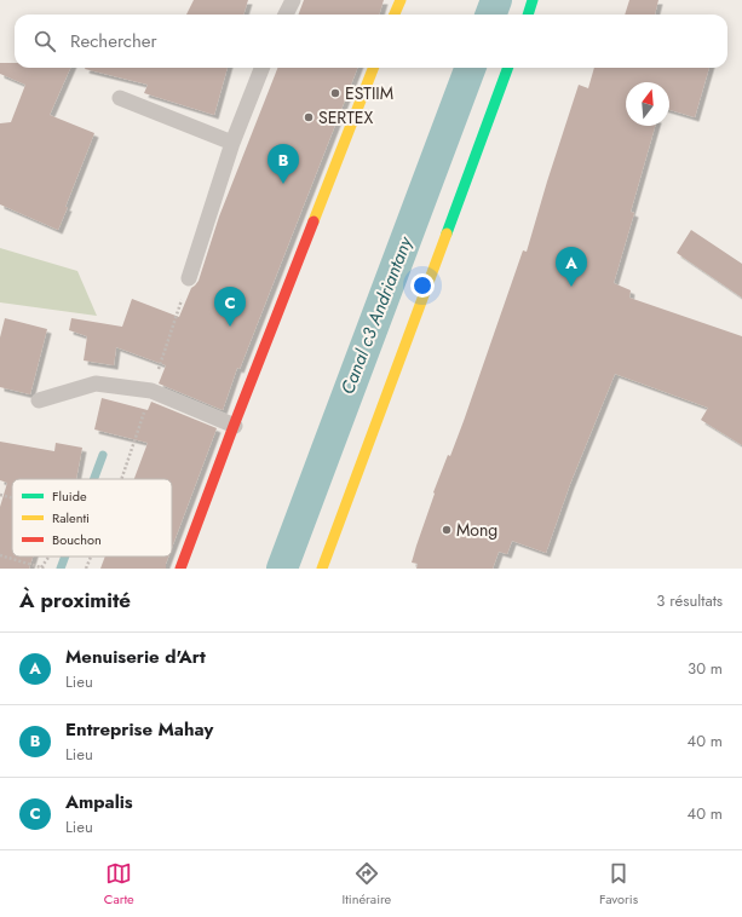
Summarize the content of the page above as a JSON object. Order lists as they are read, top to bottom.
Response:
{
  "water": ["Canal c3 Andriantany"],
  "places": ["ESTIIM", "SERTEX", "Mong"],
  "legend": ["Fluide", "Ralenti", "Bouchon"],
  "north": "top",
  "page": {
    "search": "Rechercher",
    "pins": ["B", "A", "C"],
    "heading": ["À proximité", "3 résultats"],
    "list": [
      {
        "mark": "A",
        "name": "Menuiserie d'Art",
        "note": "Lieu",
        "value": "30 m"
      },
      {
        "mark": "B",
        "name": "Entreprise Mahay",
        "note": "Lieu",
        "value": "40 m"
      },
      {
        "mark": "C",
        "name": "Ampalis",
        "note": "Lieu",
        "value": "40 m"
      }
    ],
    "nav": ["Carte", "Itinéraire", "Favoris"]
  }
}
